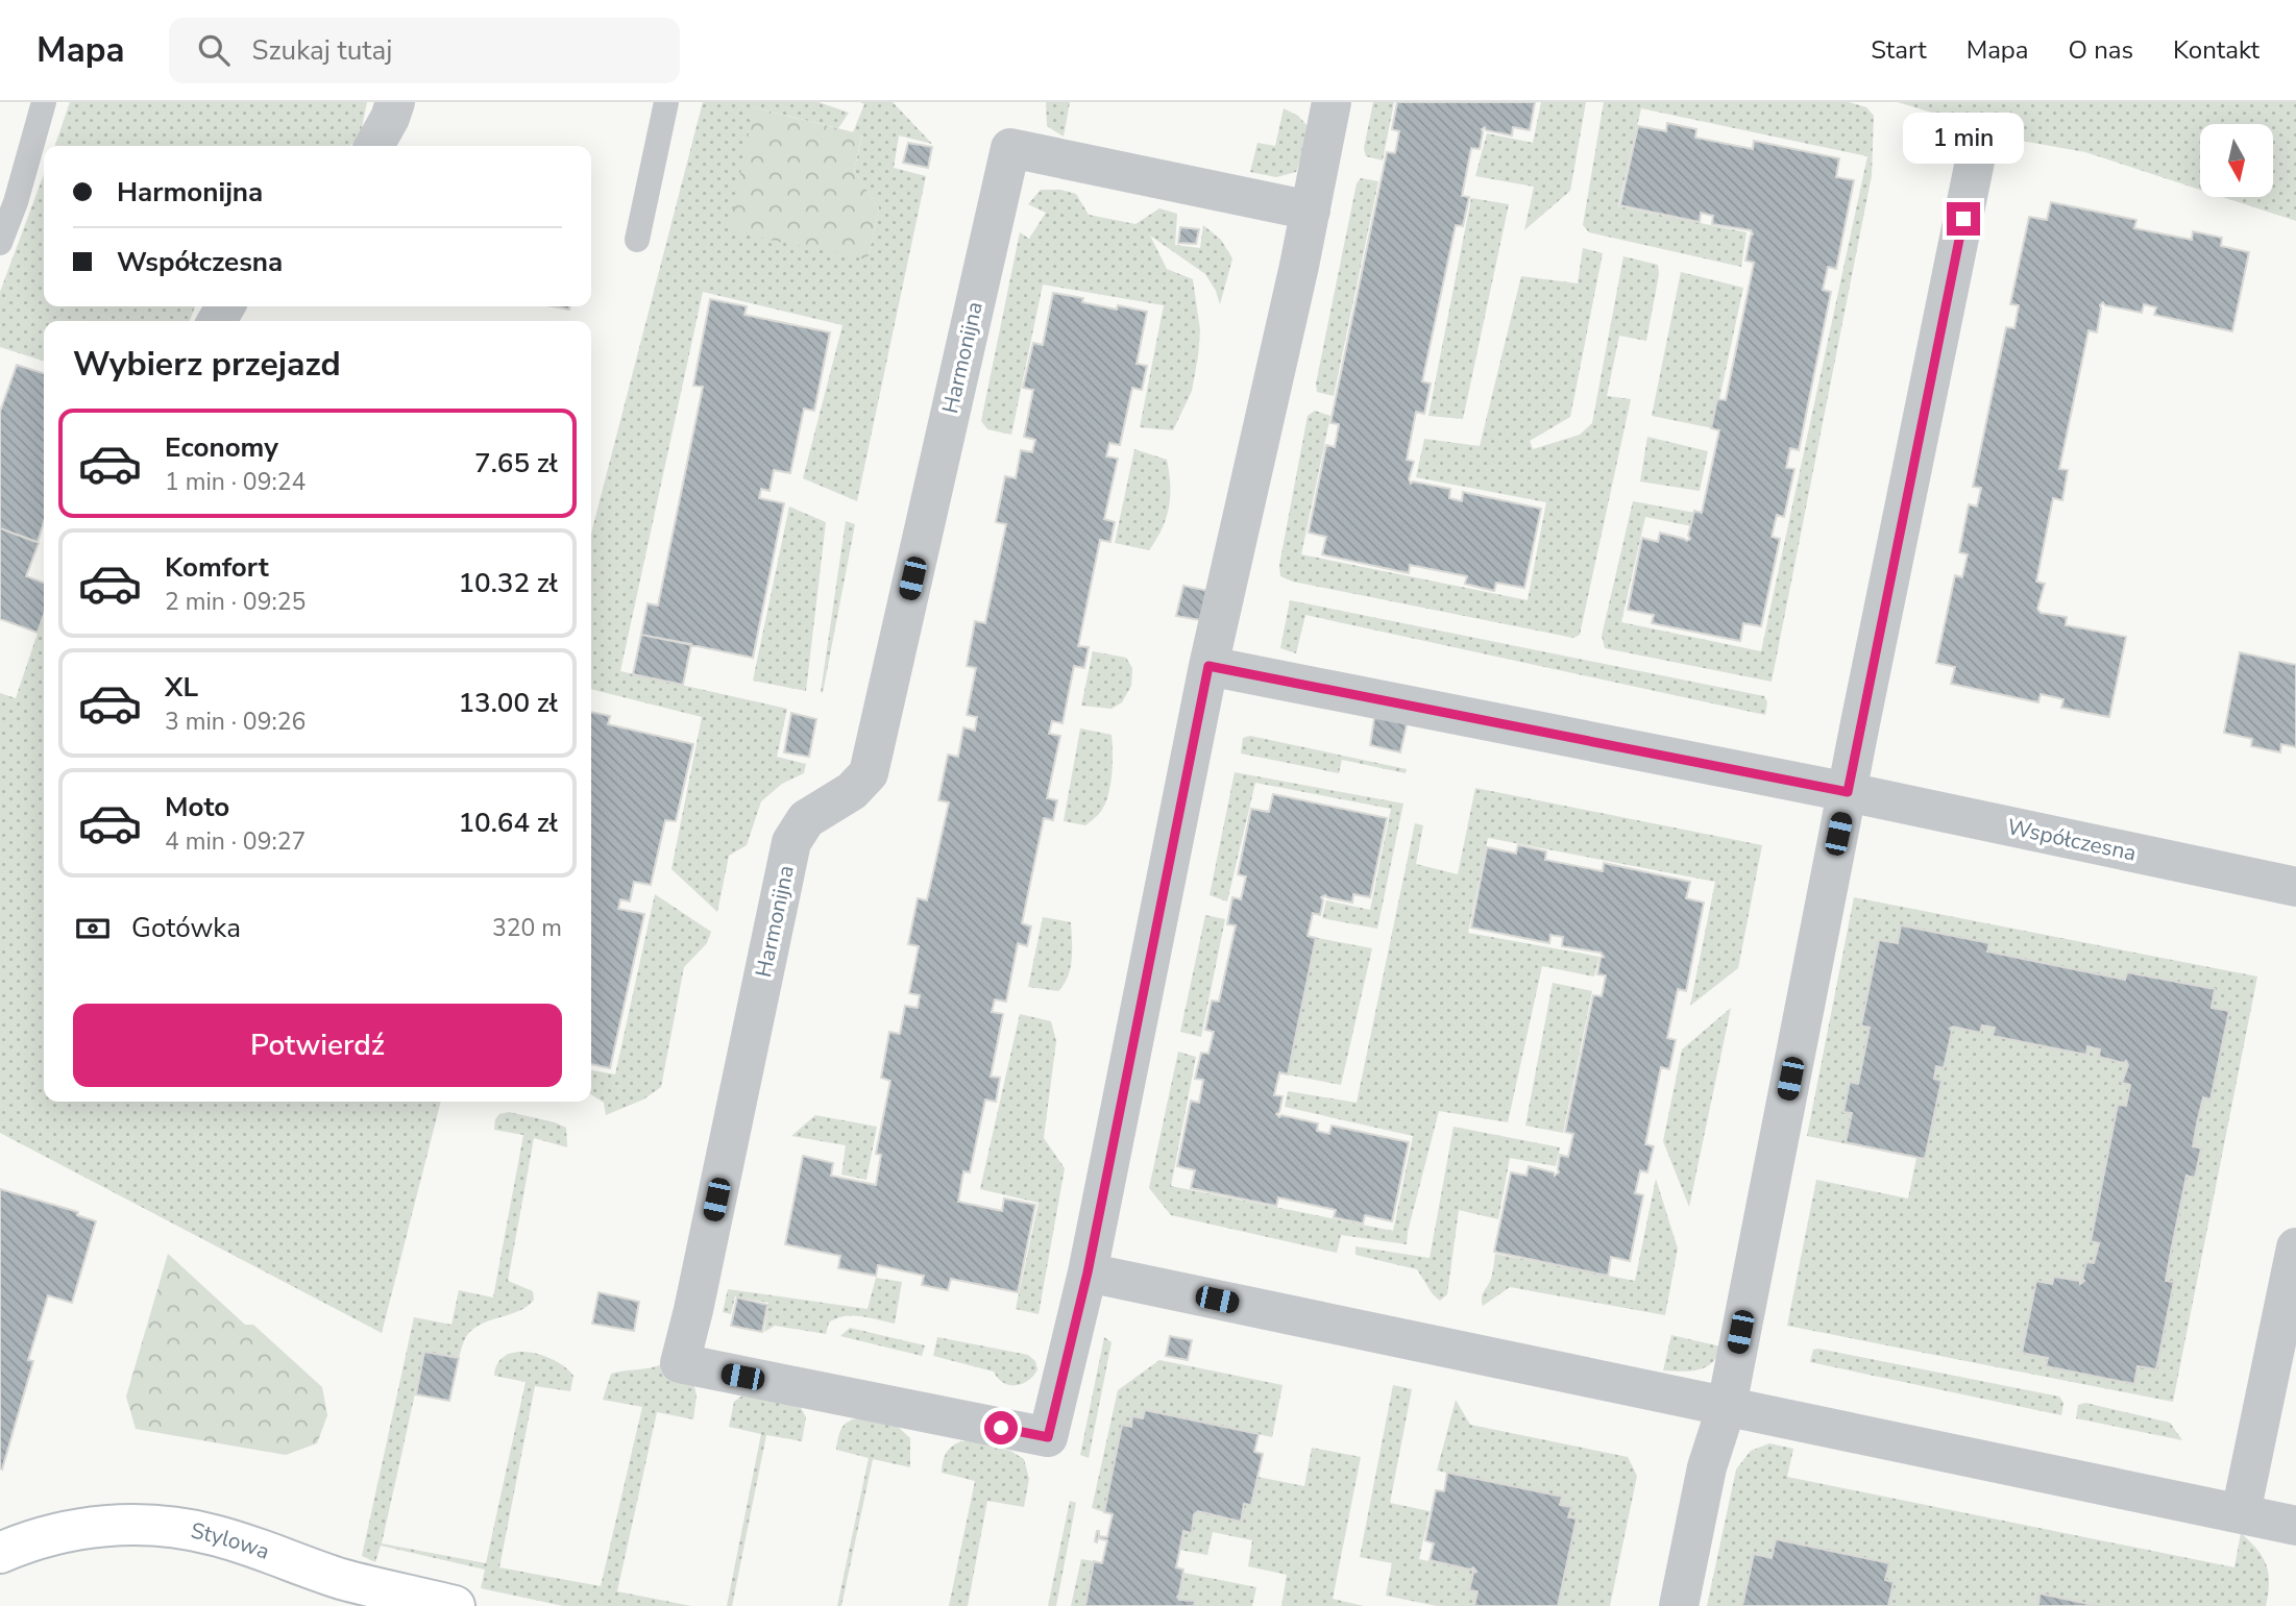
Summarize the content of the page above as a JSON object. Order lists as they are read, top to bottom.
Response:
{
  "streets": {
    "street": ["Harmonijna", "Współczesna", "Stylowa"]
  },
  "north": "bottom",
  "page": {
    "header": "Mapa",
    "search": "Szukaj tutaj",
    "nav": [
      "Start",
      "Mapa",
      "O nas",
      "Kontakt"
    ],
    "bubble": "1 min",
    "banner": ["Harmonijna", "Współczesna"],
    "heading": "Wybierz przejazd",
    "list": [
      {
        "name": "Economy",
        "note": "1 min · 09:24",
        "value": "7.65 zł"
      },
      {
        "name": "Komfort",
        "note": "2 min · 09:25",
        "value": "10.32 zł"
      },
      {
        "name": "XL",
        "note": "3 min · 09:26",
        "value": "13.00 zł"
      },
      {
        "name": "Moto",
        "note": "4 min · 09:27",
        "value": "10.64 zł"
      }
    ],
    "pay": ["Gotówka", "320 m"],
    "buttons": "Potwierdź"
  }
}
